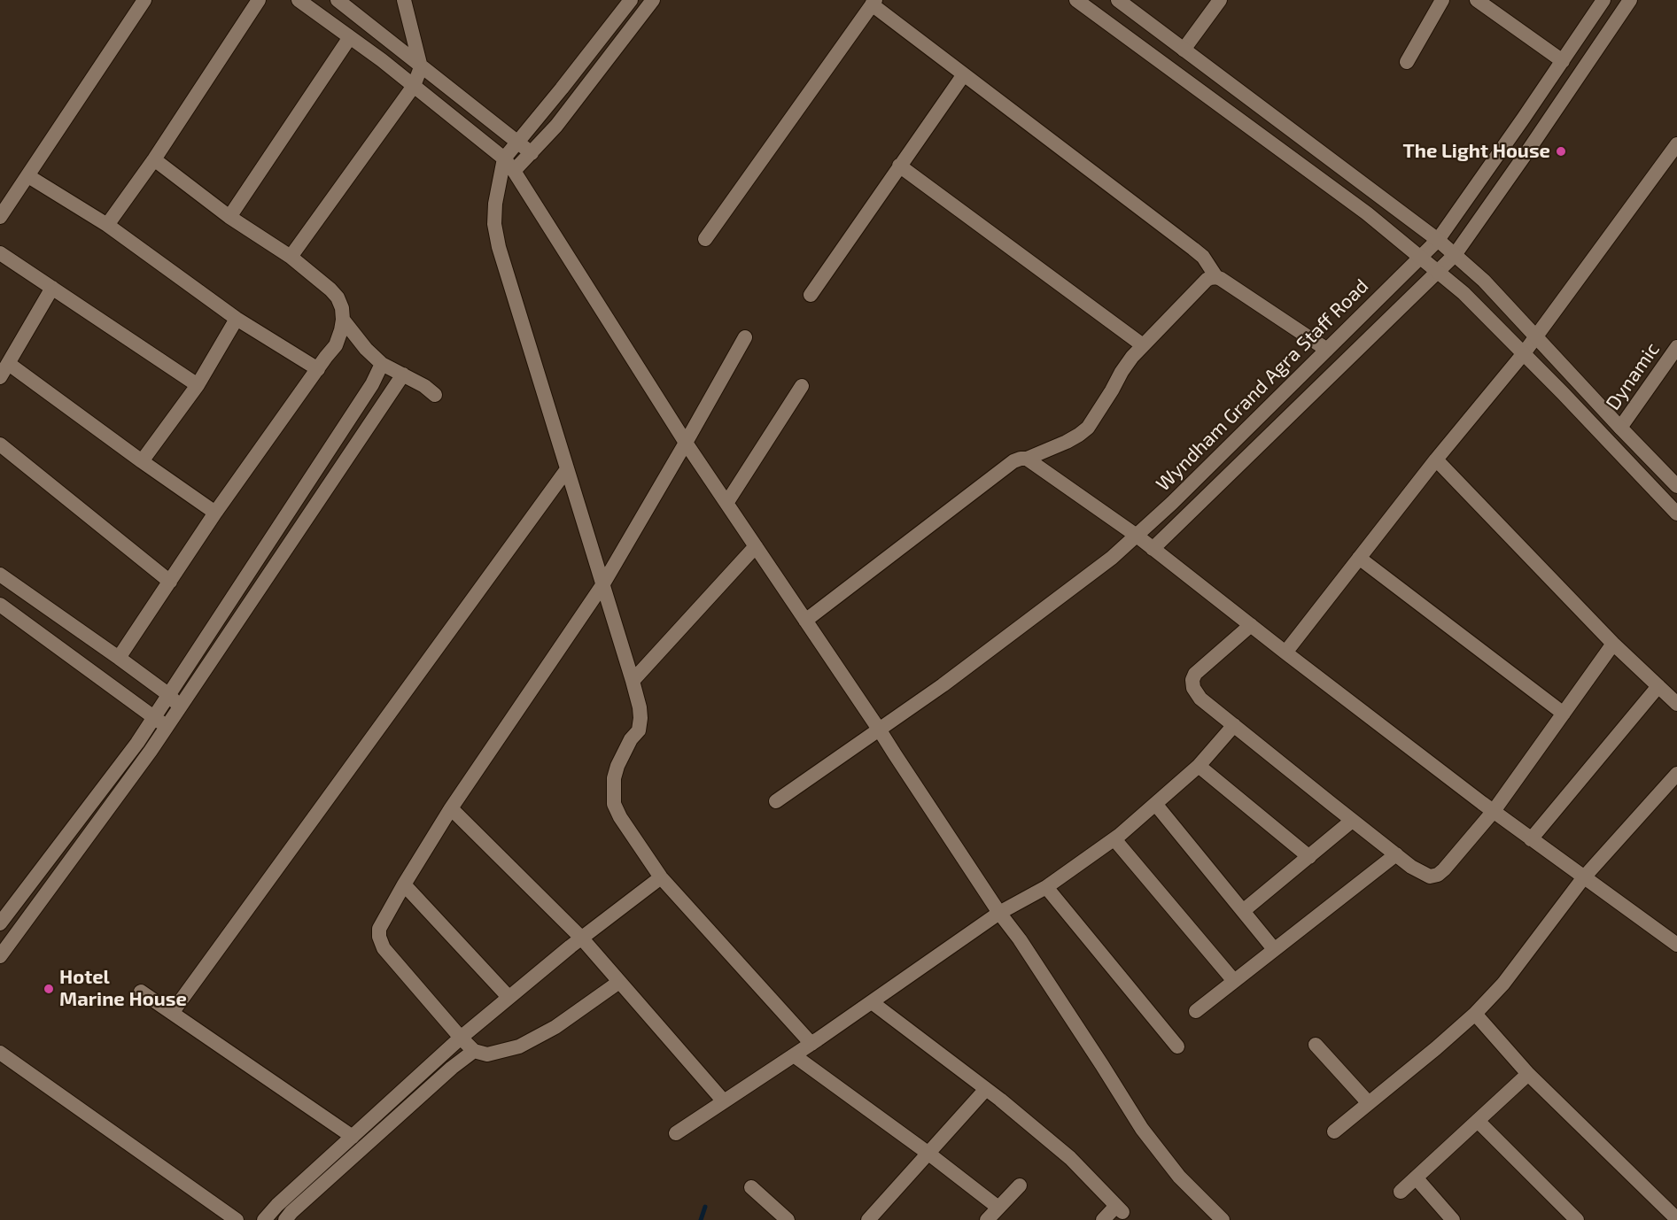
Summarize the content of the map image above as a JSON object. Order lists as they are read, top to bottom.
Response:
{
  "streets": {
    "street": ["Dynamic", "Wyndham Grand Agra Staff Road"]
  },
  "places": ["The Light House", "Hotel Marine House"]
}
